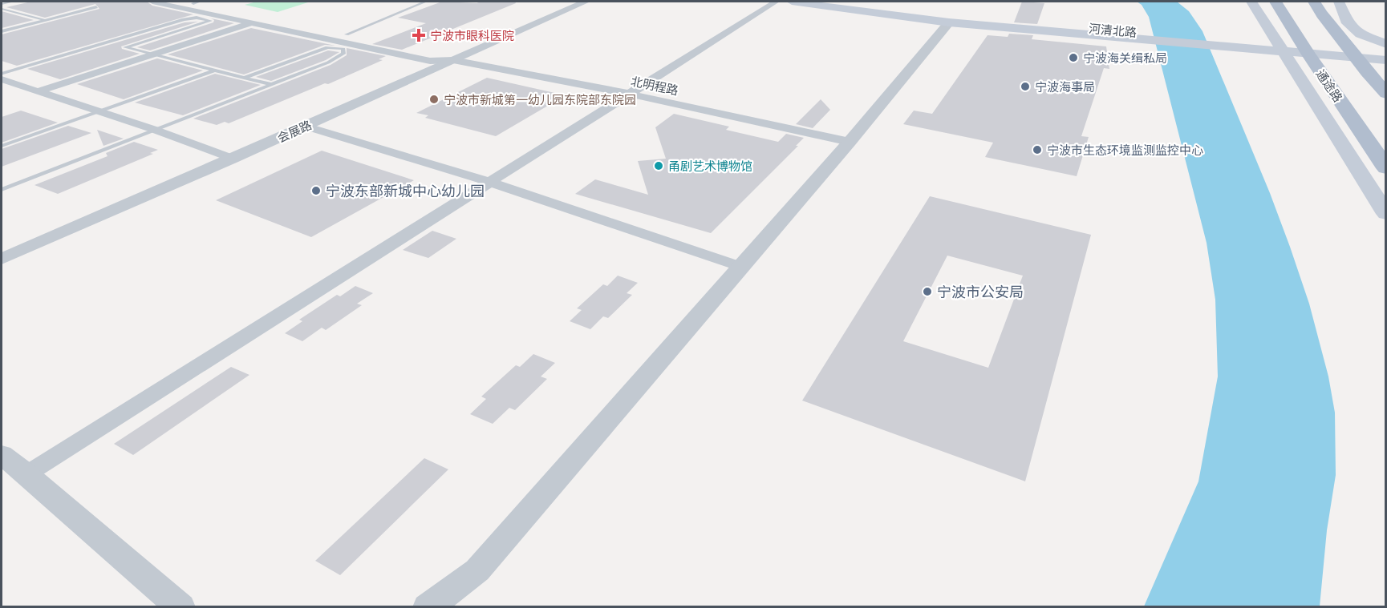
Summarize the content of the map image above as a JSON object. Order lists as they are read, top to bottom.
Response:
{
  "streets": {
    "main road": ["河清北路", "通途路"],
    "street": ["北明程路", "会展路"]
  },
  "crossings": [
    ["河清北路", "通途路"],
    ["北明程路", "会展路"]
  ],
  "places": {
    "health": ["宁波市眼科医院"],
    "other": [
      "宁波海关缉私局",
      "宁波海事局",
      "宁波市新城第一幼儿园东院部东院园",
      "宁波市生态环境监测监控中心",
      "甬剧艺术博物馆",
      "宁波东部新城中心幼儿园",
      "宁波市公安局"
    ]
  }
}
